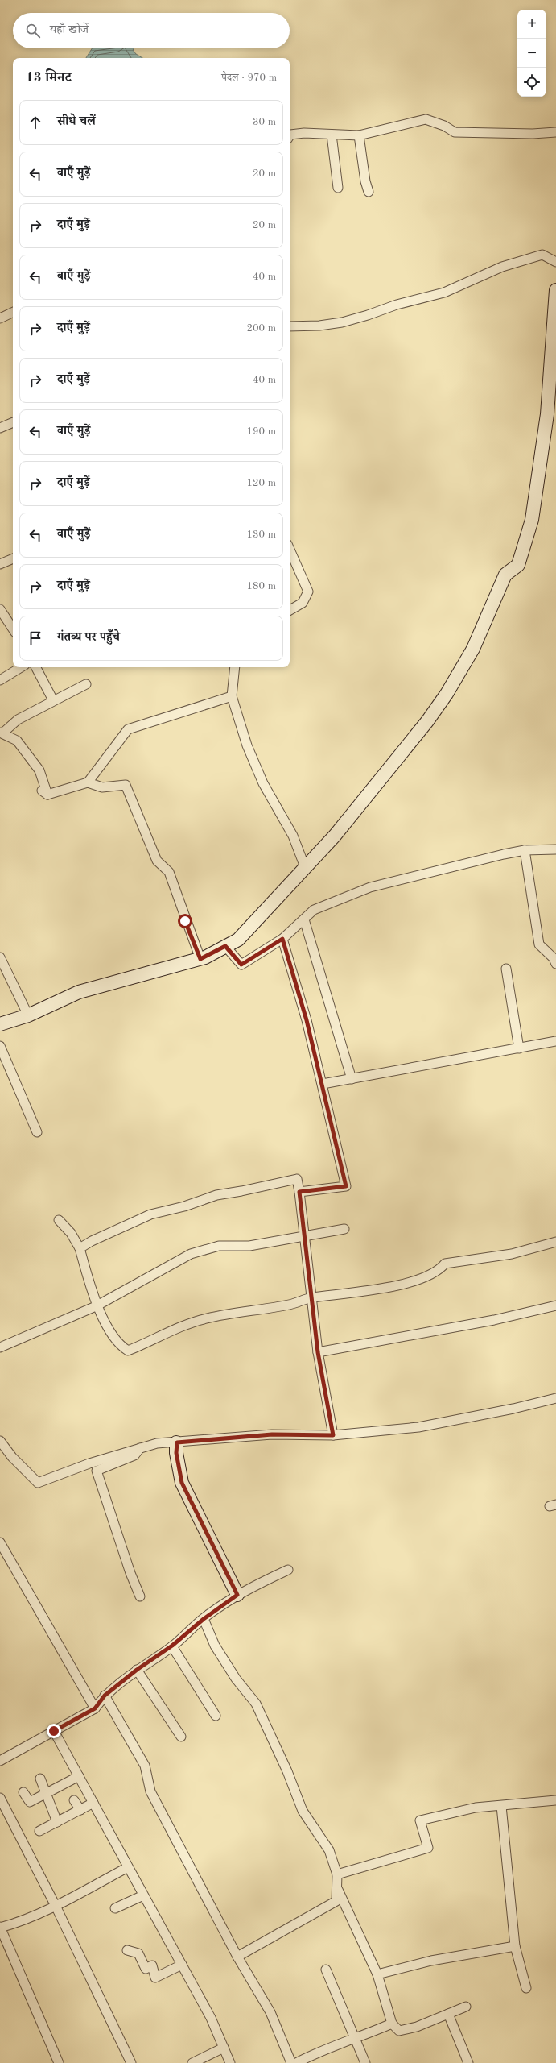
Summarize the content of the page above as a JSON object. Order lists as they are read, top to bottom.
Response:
{
  "page": {
    "map_buttons": ["+", "−"],
    "search": "यहाँ खोजें",
    "heading": ["13 मिनट", "पैदल · 970 m"],
    "list": [
      ["सीधे चलें", "30 m"],
      ["बाएँ मुड़ें", "20 m"],
      ["दाएँ मुड़ें", "20 m"],
      ["बाएँ मुड़ें", "40 m"],
      ["दाएँ मुड़ें", "200 m"],
      ["दाएँ मुड़ें", "40 m"],
      ["बाएँ मुड़ें", "190 m"],
      ["दाएँ मुड़ें", "120 m"],
      ["बाएँ मुड़ें", "130 m"],
      ["दाएँ मुड़ें", "180 m"],
      "गंतव्य पर पहुँचे"
    ]
  }
}
